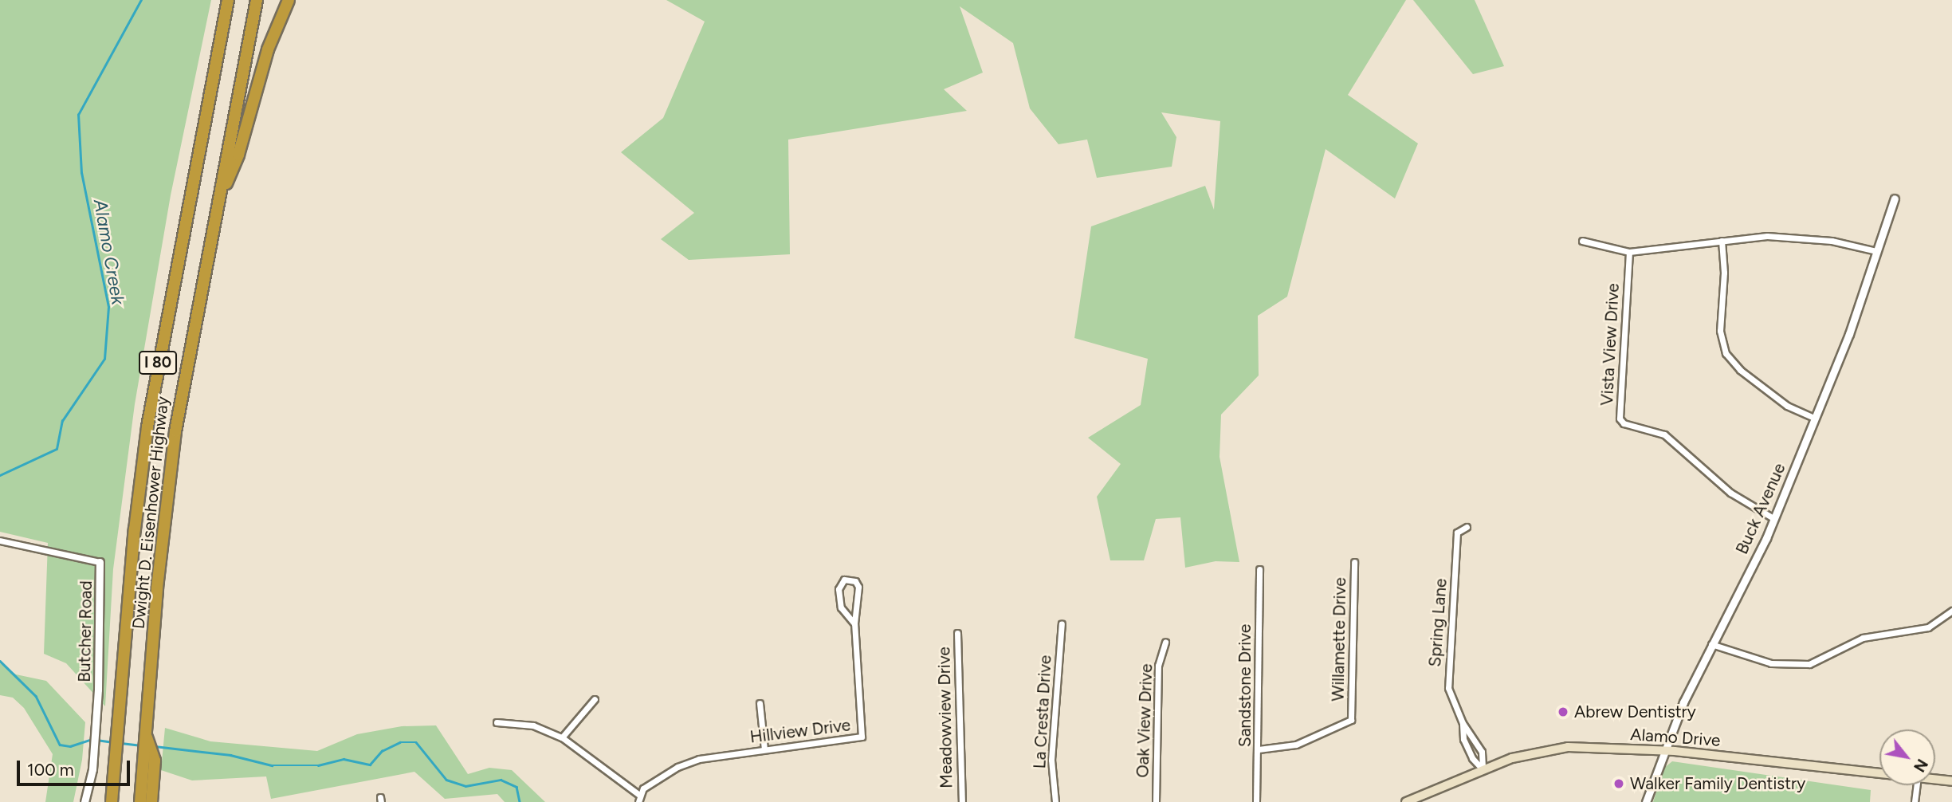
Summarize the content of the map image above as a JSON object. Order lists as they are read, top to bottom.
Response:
{
  "streets": {
    "highway": ["I 80", "Dwight D. Eisenhower Highway"],
    "main road": ["Alamo Drive"],
    "street": [
      "Vista View Drive",
      "Buck Avenue",
      "Spring Lane",
      "Butcher Road",
      "Willamette Drive",
      "Sandstone Drive",
      "La Cresta Drive",
      "Meadowview Drive",
      "Oak View Drive",
      "Hillview Drive"
    ]
  },
  "crossings": [
    ["Vista View Drive", "Buck Avenue"],
    ["Buck Avenue", "Alamo Drive"],
    ["Spring Lane", "Alamo Drive"],
    ["Willamette Drive", "Sandstone Drive"]
  ],
  "water": ["Alamo Creek"],
  "places": ["Abrew Dentistry", "Walker Family Dentistry"],
  "scale_bar": "100 m",
  "north": "bottom right"
}
